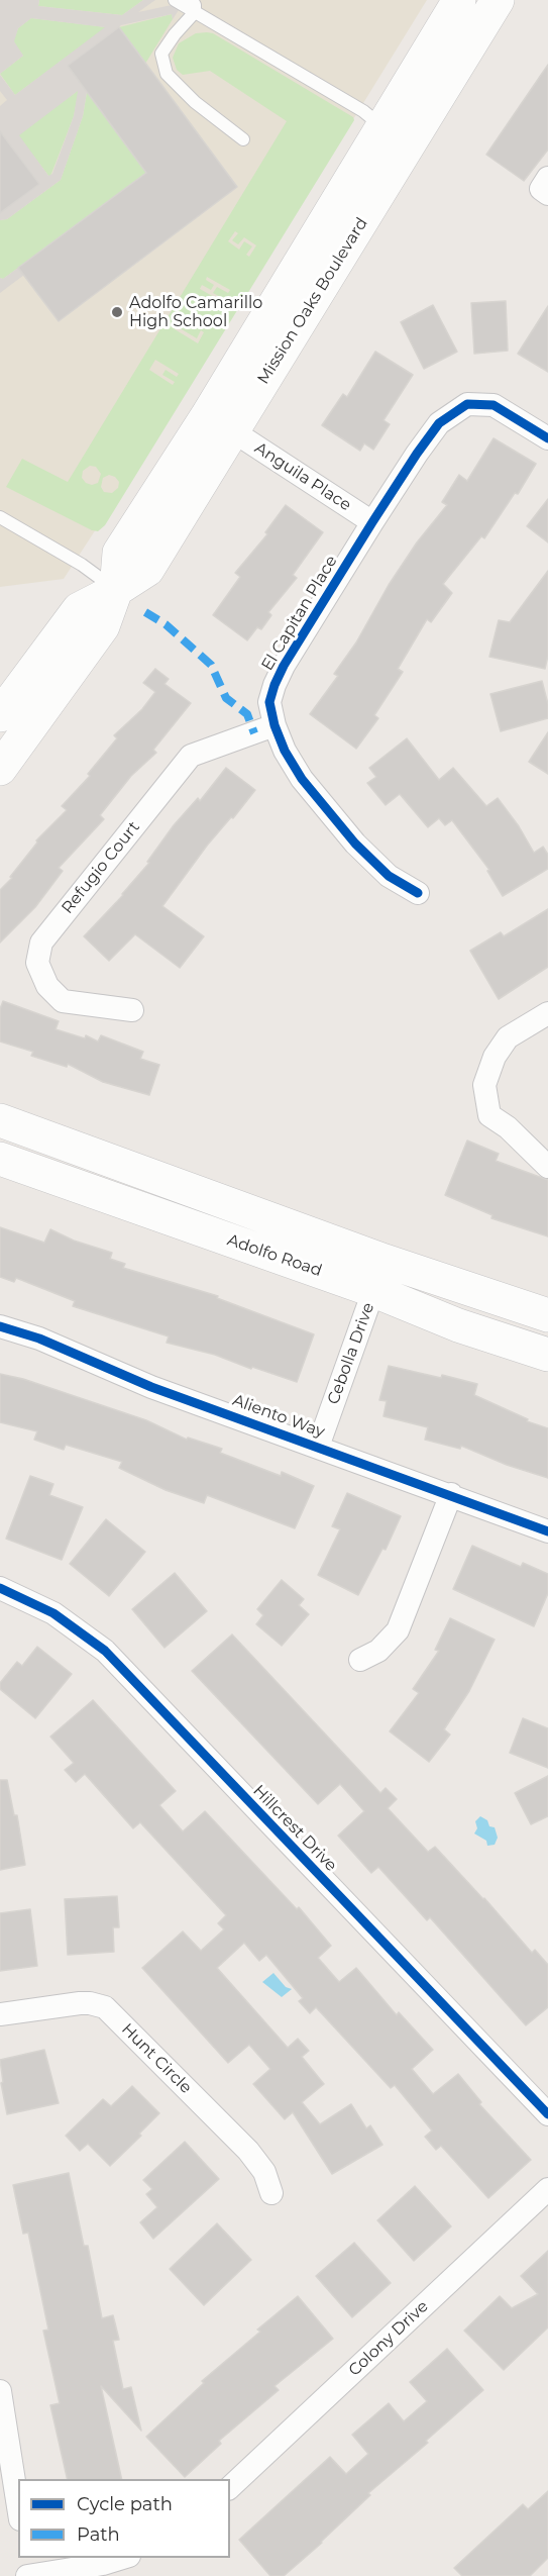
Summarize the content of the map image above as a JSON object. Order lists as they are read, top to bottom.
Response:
{
  "streets": {
    "main road": ["Mission Oaks Boulevard", "Adolfo Road"],
    "street": [
      "Anguila Place",
      "El Capitan Place",
      "Refugio Court",
      "Cebolla Drive",
      "Aliento Way",
      "Hillcrest Drive",
      "Hunt Circle",
      "Colony Drive"
    ]
  },
  "crossings": [
    ["Mission Oaks Boulevard", "Anguila Place"],
    ["Anguila Place", "El Capitan Place"],
    ["El Capitan Place", "Refugio Court"],
    ["Adolfo Road", "Cebolla Drive"],
    ["Cebolla Drive", "Aliento Way"]
  ],
  "places": ["Adolfo Camarillo High School"],
  "legend": ["Cycle path", "Path"]
}
